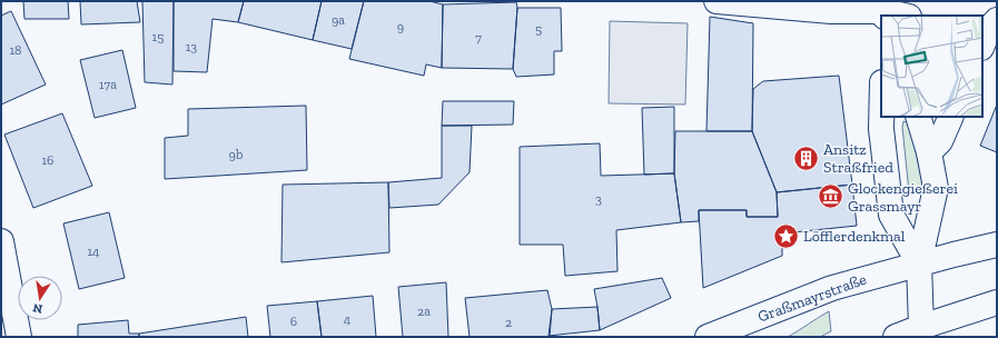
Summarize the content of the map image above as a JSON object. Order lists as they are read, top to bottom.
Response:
{
  "streets": {
    "main road": ["Graßmayrstraße"]
  },
  "places": {
    "building": ["Ansitz Straßfried"],
    "museum": ["Glockengießerei Grassmayr"],
    "place": ["Löfflerdenkmal"]
  },
  "house_numbers": [
    "9a",
    "9",
    "5",
    "15",
    "7",
    "13",
    "18",
    "17a",
    "9b",
    "16",
    "3",
    "14",
    "2a",
    "4",
    "6",
    "2"
  ],
  "north": "bottom"
}
